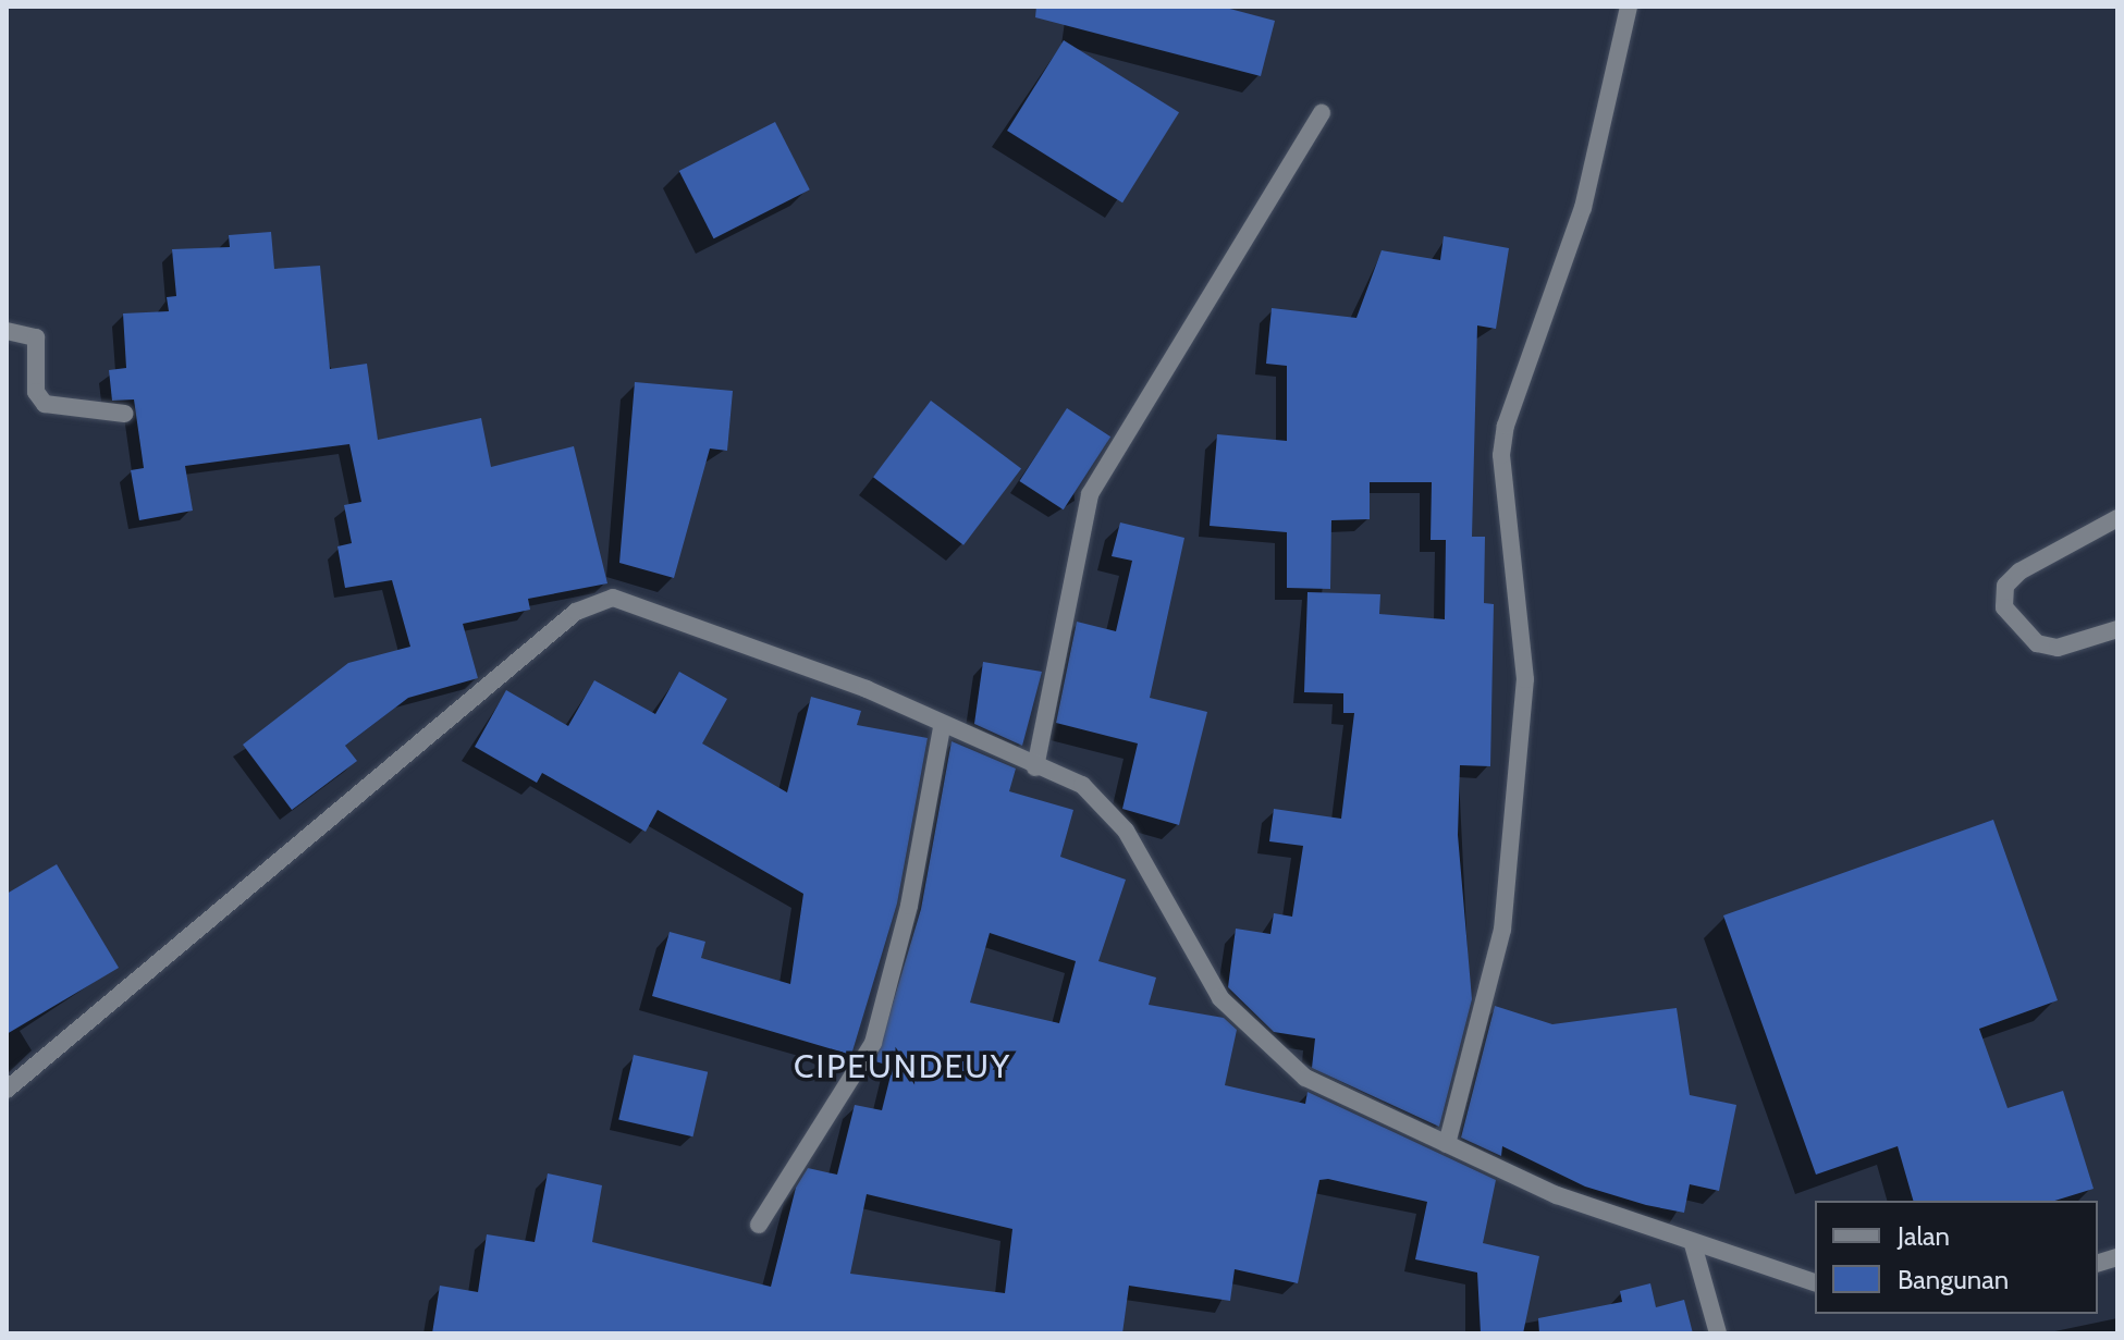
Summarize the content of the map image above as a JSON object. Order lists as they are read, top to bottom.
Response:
{
  "districts": ["CIPEUNDEUY"],
  "legend": ["Jalan", "Bangunan"]
}
